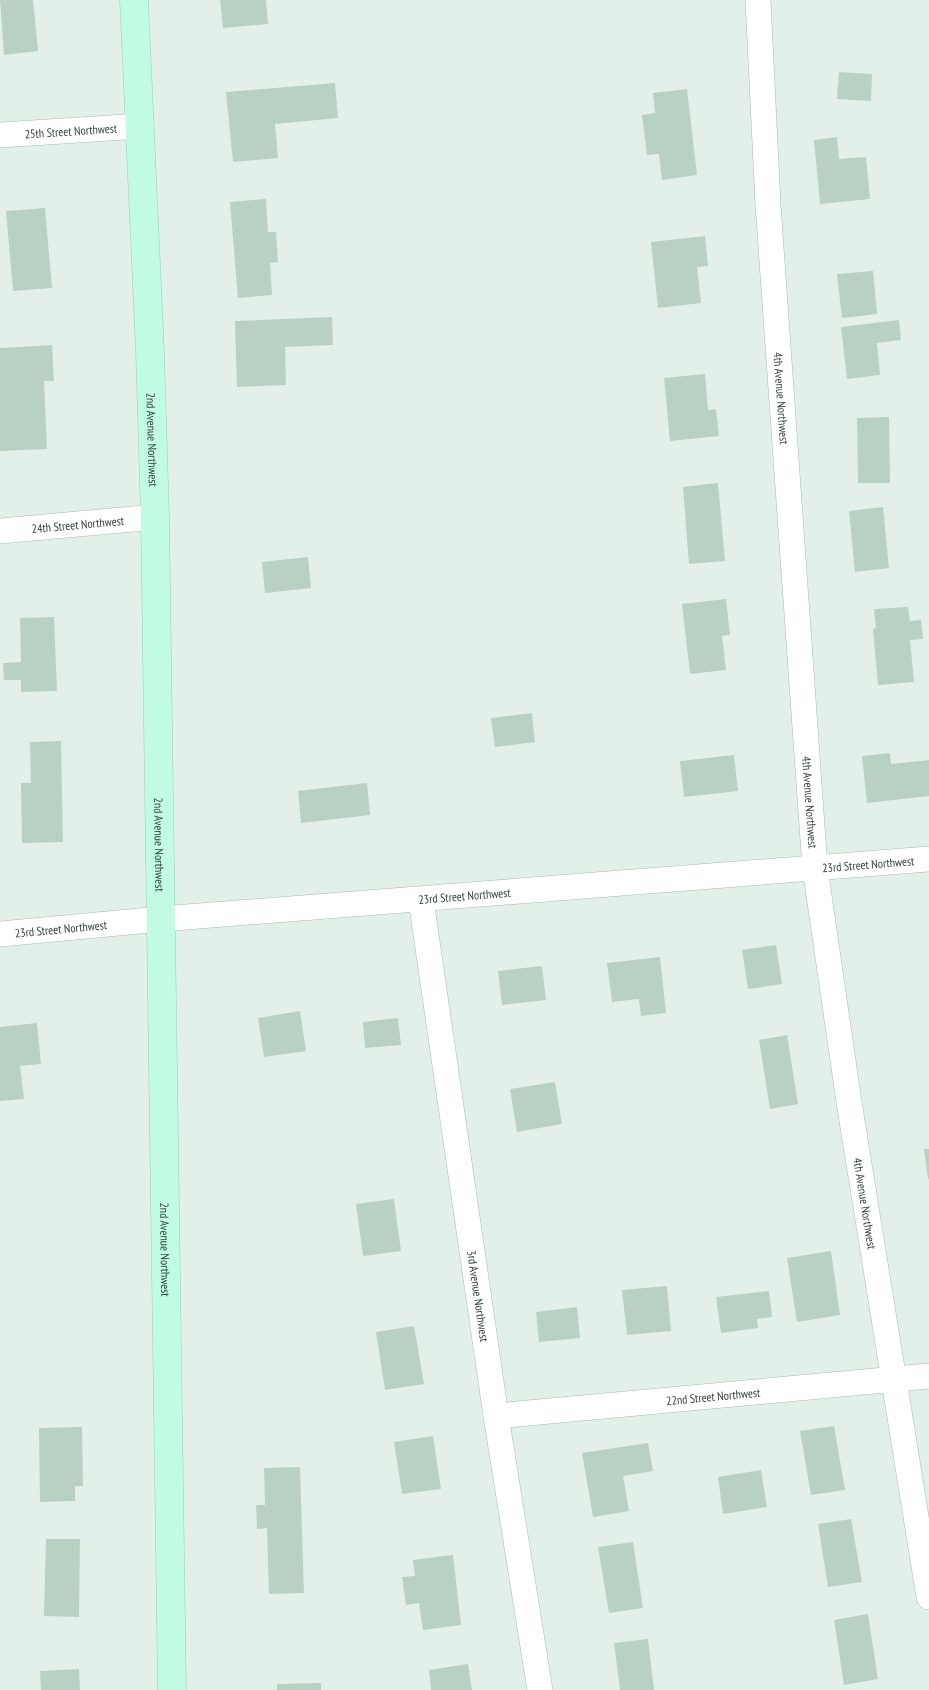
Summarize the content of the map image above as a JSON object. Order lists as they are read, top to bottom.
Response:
{
  "streets": {
    "main road": ["2nd Avenue Northwest"],
    "street": [
      "25th Street Northwest",
      "4th Avenue Northwest",
      "24th Street Northwest",
      "23rd Street Northwest",
      "3rd Avenue Northwest",
      "22nd Street Northwest"
    ]
  },
  "crossings": [
    ["25th Street Northwest", "2nd Avenue Northwest"],
    ["4th Avenue Northwest", "23rd Street Northwest"],
    ["4th Avenue Northwest", "22nd Street Northwest"],
    ["2nd Avenue Northwest", "24th Street Northwest"],
    ["2nd Avenue Northwest", "23rd Street Northwest"],
    ["23rd Street Northwest", "3rd Avenue Northwest"],
    ["3rd Avenue Northwest", "22nd Street Northwest"]
  ]
}
